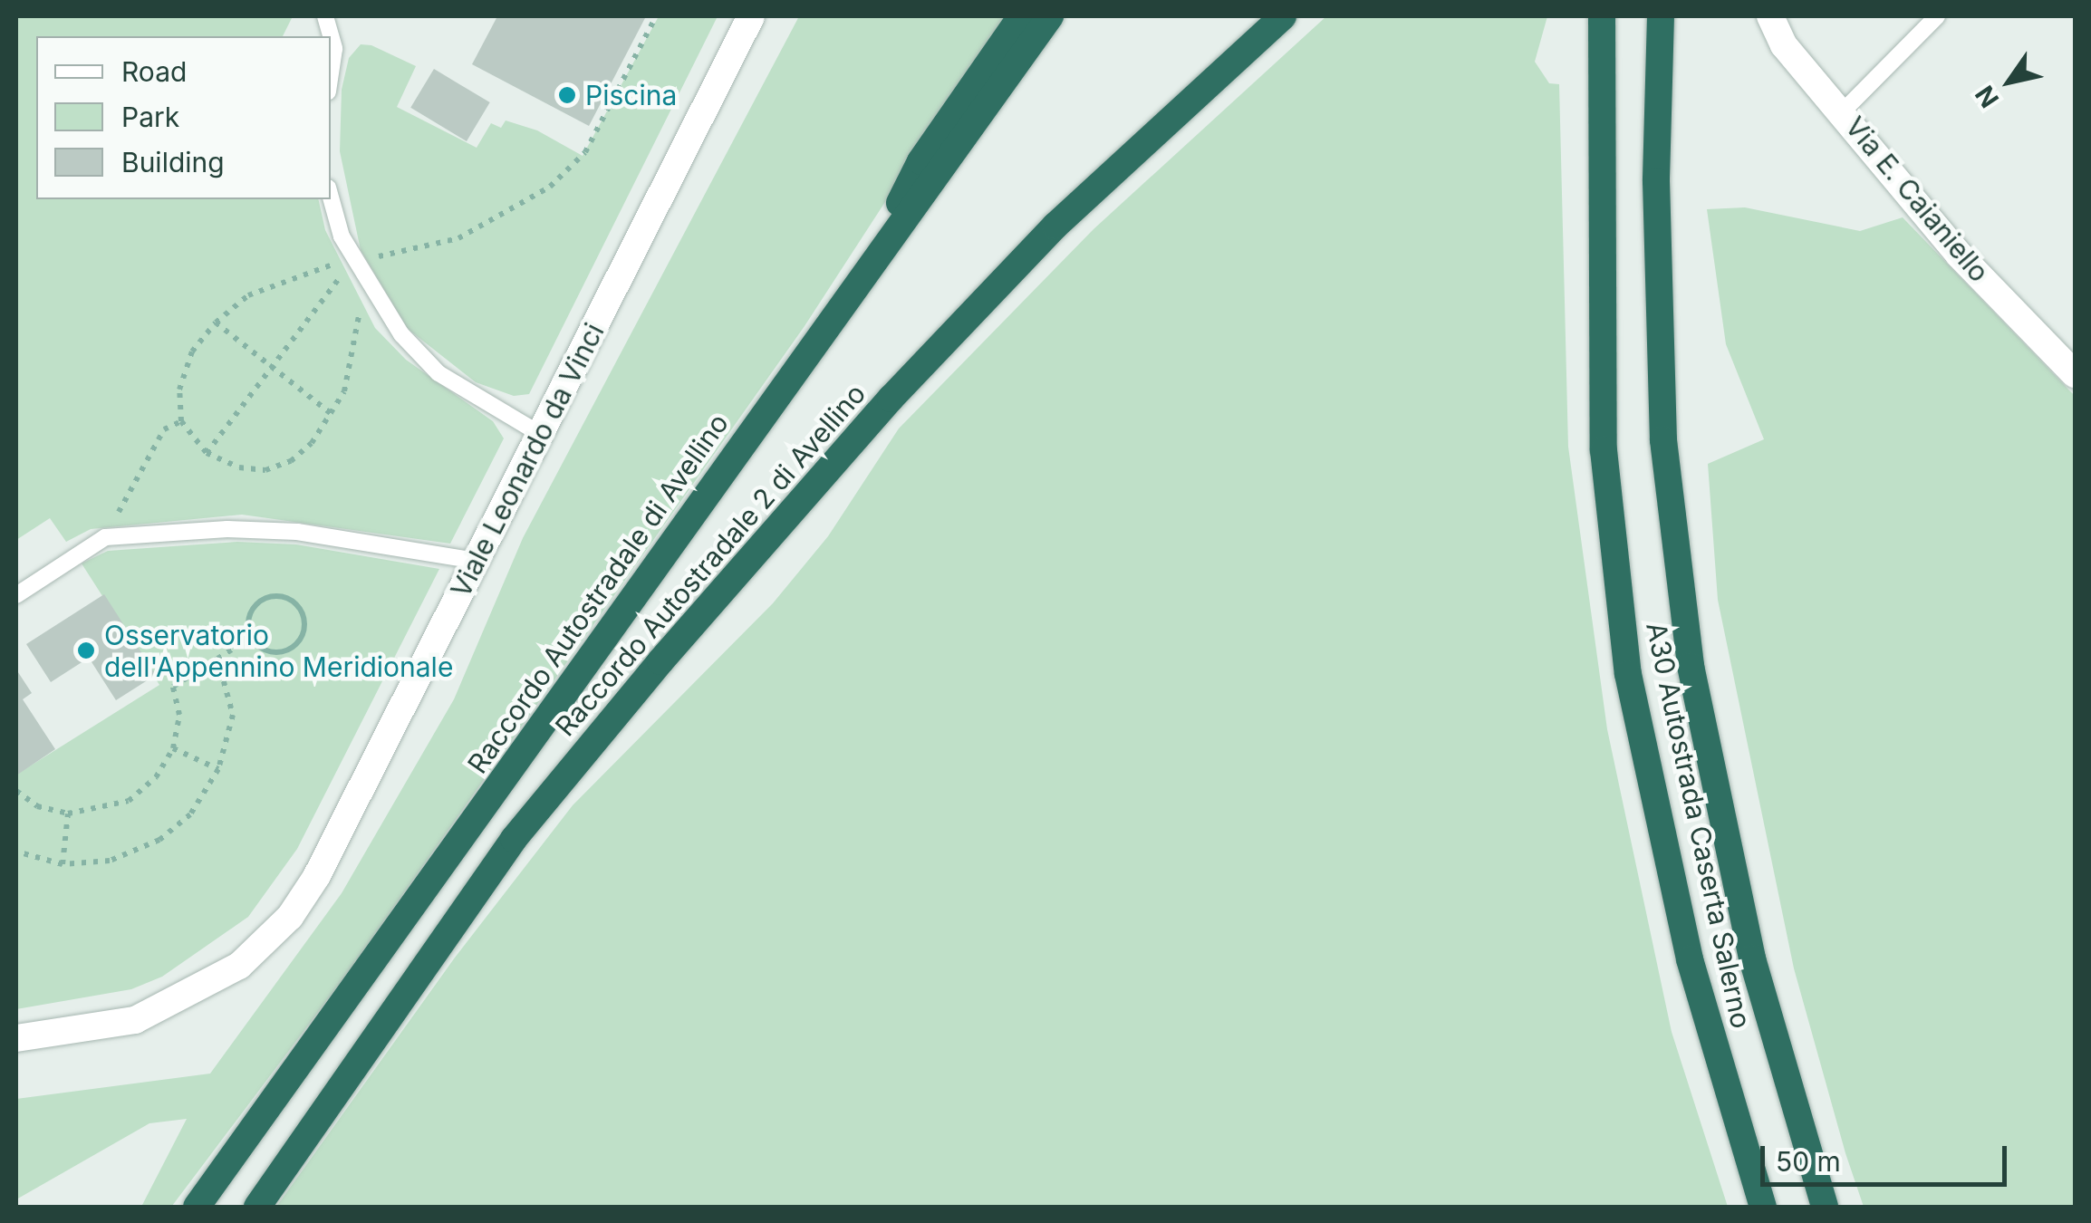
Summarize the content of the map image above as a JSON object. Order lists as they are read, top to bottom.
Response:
{
  "streets": {
    "highway": ["Raccordo Autostradale 2 di Avellino", "Raccordo Autostradale di Avellino", "A30 Autostrada Caserta Salerno"],
    "street": ["Via E. Caianiello", "Viale Leonardo da Vinci"]
  },
  "places": ["Piscina", "Osservatorio dell'Appennino Meridionale"],
  "legend": ["Road", "Park", "Building"],
  "scale_bar": "50 m",
  "north": "bottom left"
}
